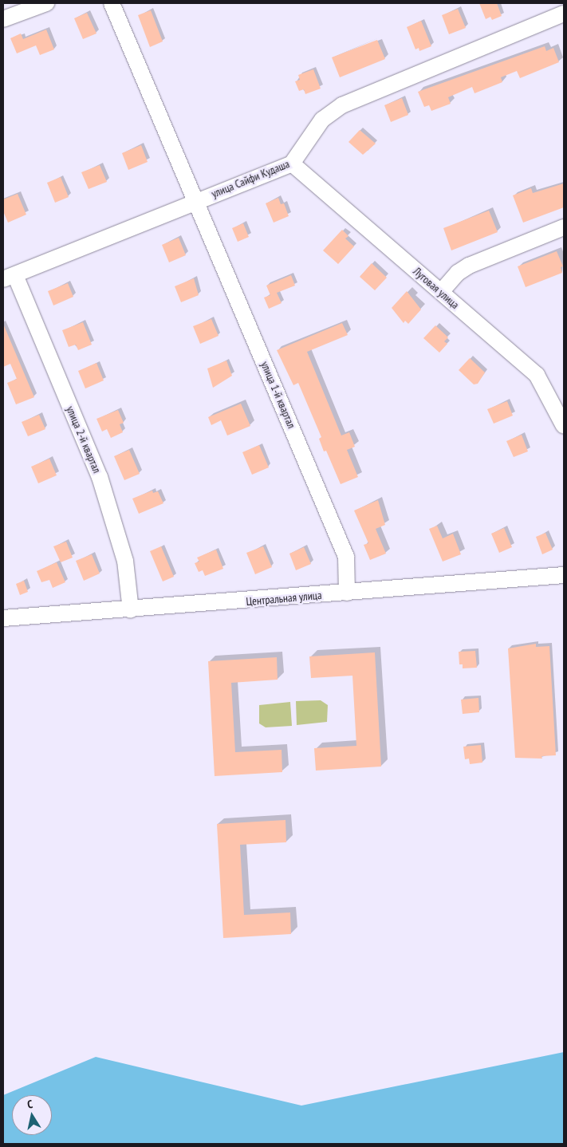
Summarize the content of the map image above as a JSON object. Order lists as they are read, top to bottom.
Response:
{
  "streets": {
    "street": [
      "улица Сайфи Кудаша",
      "Луговая улица",
      "улица 1-й квартал",
      "улица 2-й квартал",
      "Центральная улица"
    ]
  },
  "crossings": [
    ["улица Сайфи Кудаша", "Луговая улица"],
    ["улица Сайфи Кудаша", "улица 1-й квартал"],
    ["улица Сайфи Кудаша", "улица 2-й квартал"],
    ["улица 1-й квартал", "Центральная улица"],
    ["улица 2-й квартал", "Центральная улица"]
  ],
  "north": "top"
}
